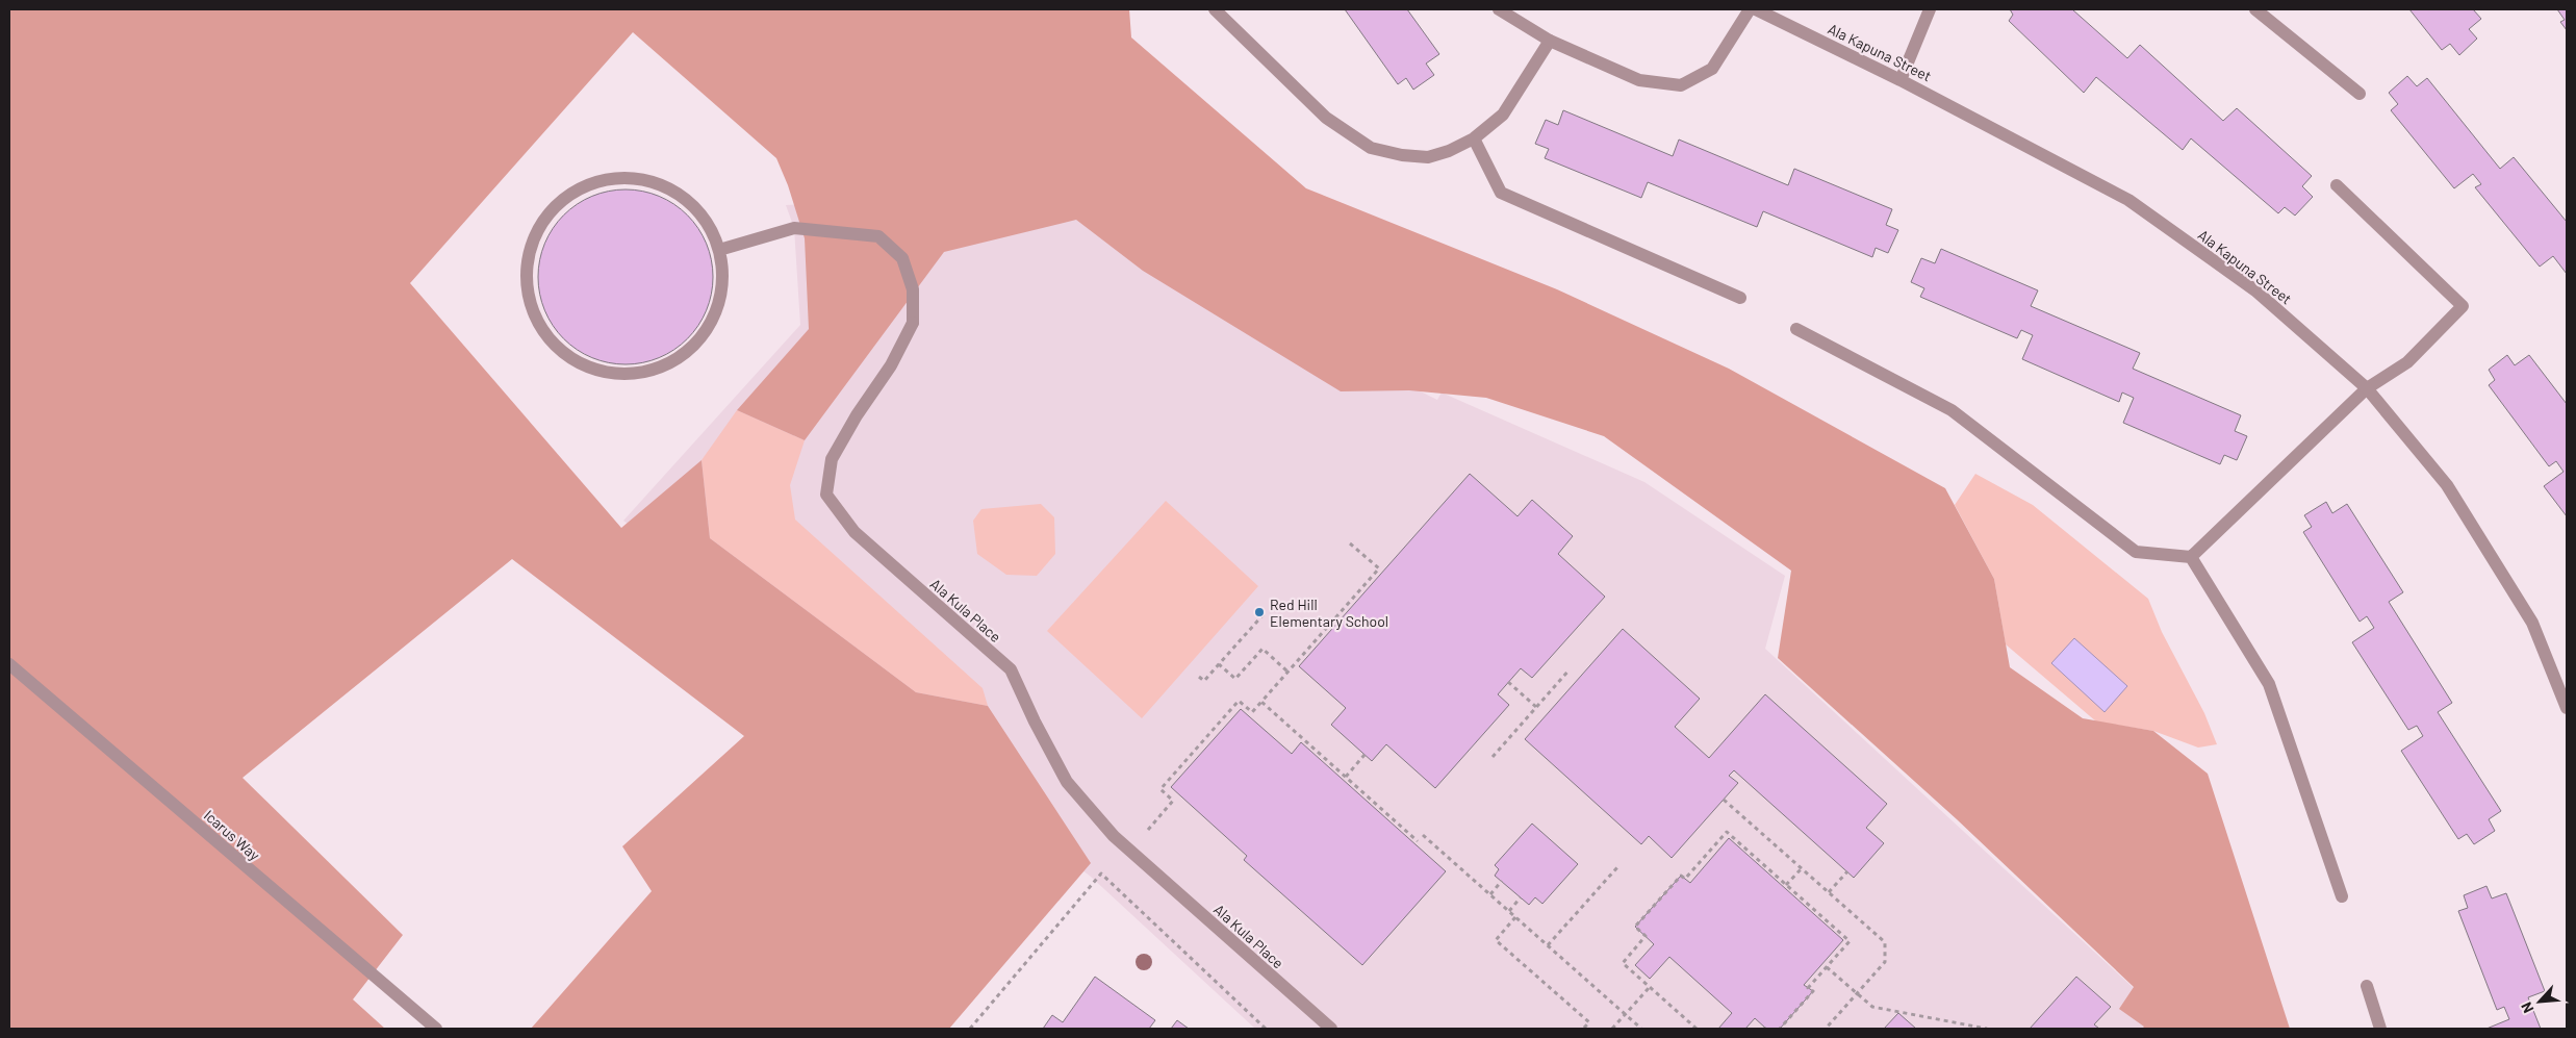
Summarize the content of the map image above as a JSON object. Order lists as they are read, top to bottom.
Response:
{
  "streets": {
    "street": ["Ala Kapuna Street", "Ala Kula Place", "Icarus Way"]
  },
  "places": ["Red Hill Elementary School"],
  "north": "bottom left"
}
